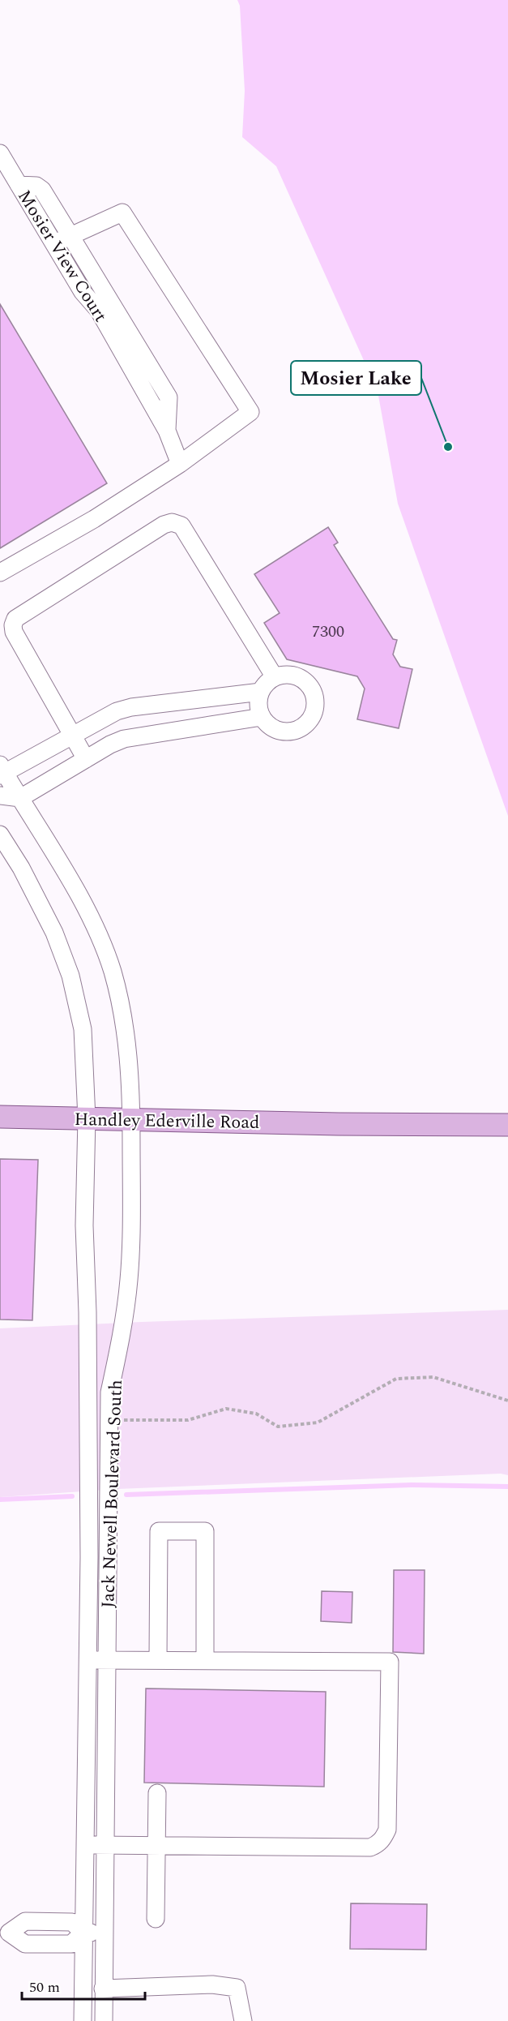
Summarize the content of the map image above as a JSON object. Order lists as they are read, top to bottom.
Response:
{
  "streets": {
    "main road": ["Handley Ederville Road"],
    "street": ["Mosier View Court", "Jack Newell Boulevard South"]
  },
  "crossings": [
    ["Handley Ederville Road", "Jack Newell Boulevard South"]
  ],
  "places": ["Mosier Lake"],
  "house_numbers": ["7300"],
  "scale_bar": "50 m"
}
